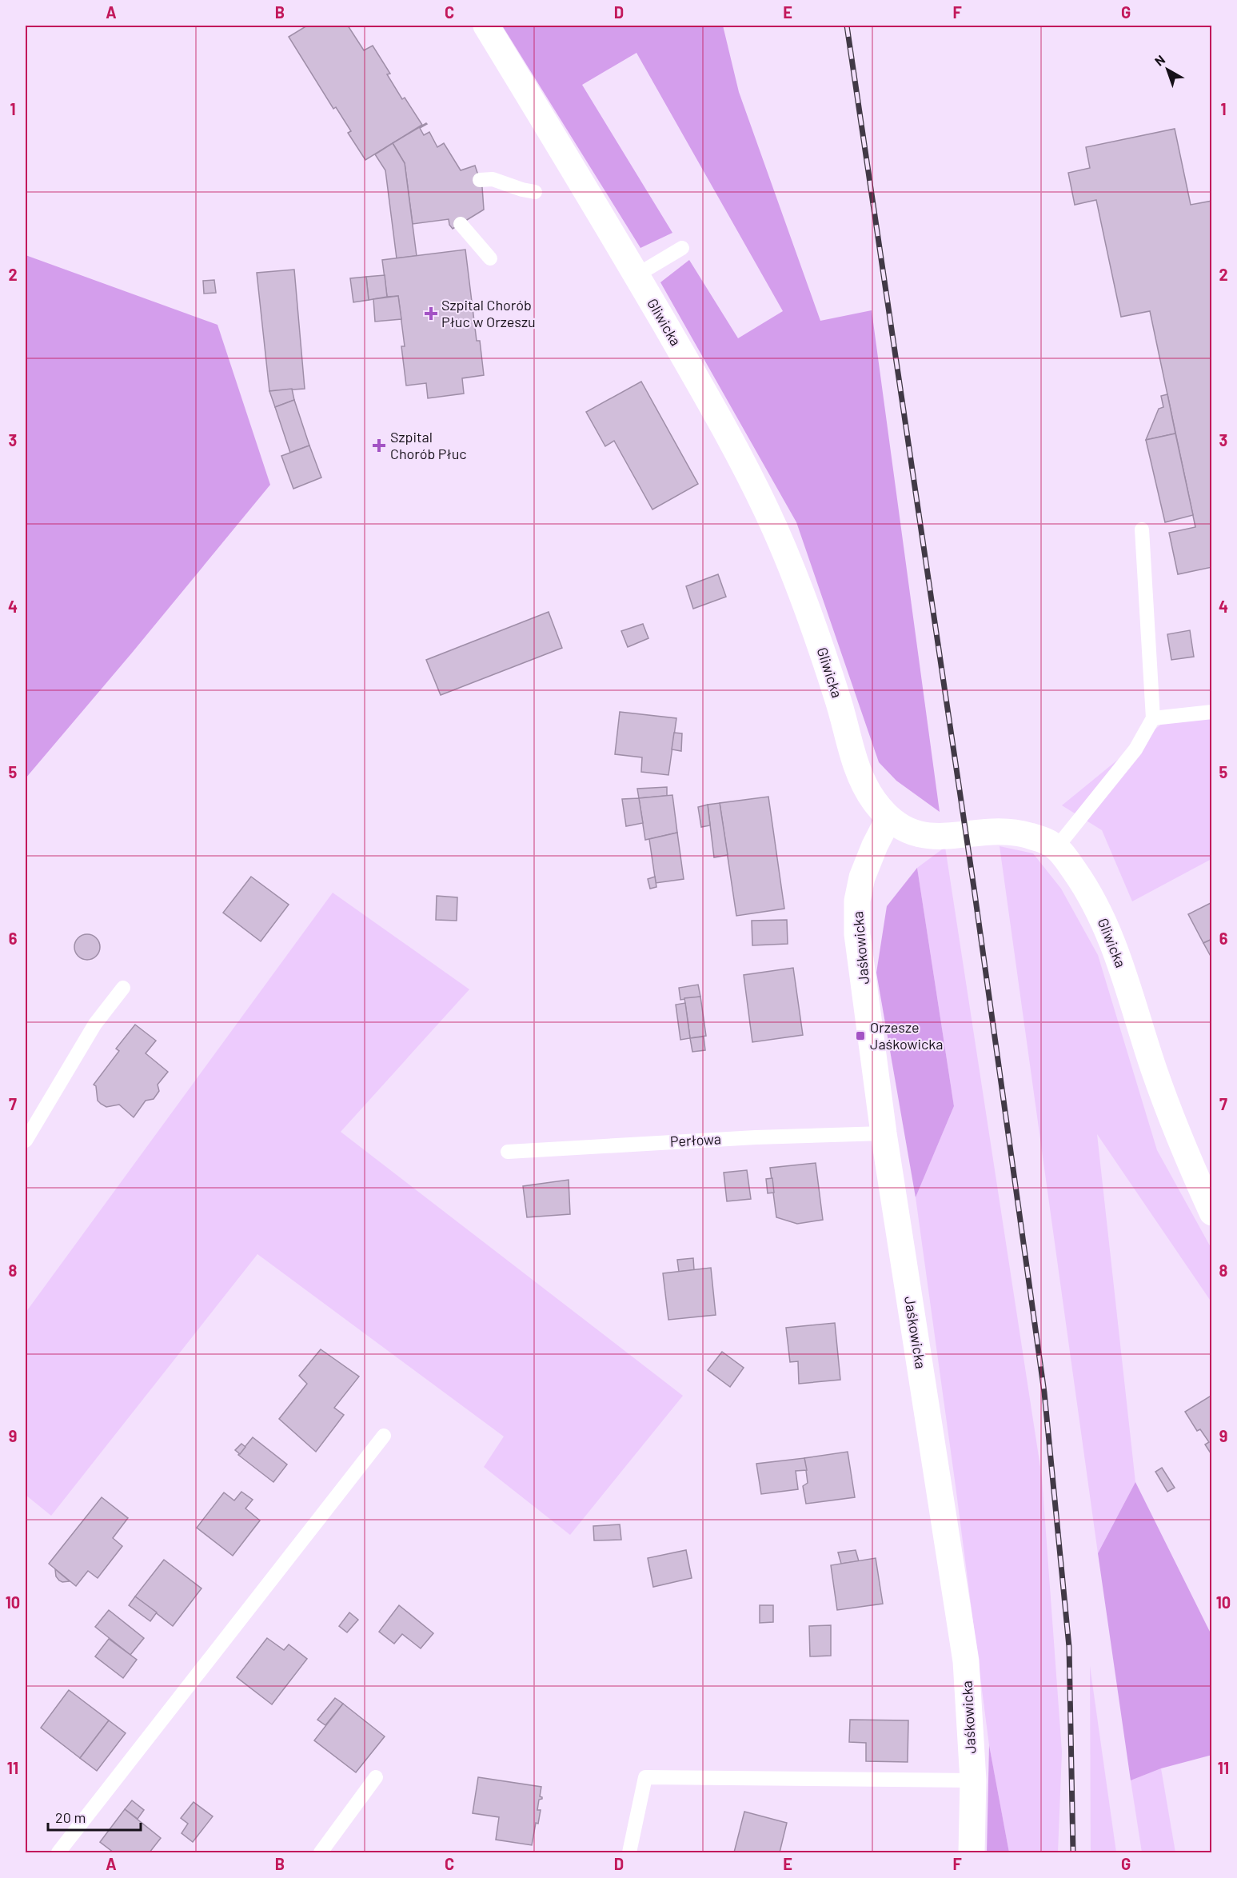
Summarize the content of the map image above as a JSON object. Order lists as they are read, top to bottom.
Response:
{
  "streets": {
    "main road": ["Gliwicka", "Jaśkowicka"],
    "lane": ["Perłowa"]
  },
  "crossings": [
    ["Gliwicka", "Jaśkowicka"],
    ["Jaśkowicka", "Perłowa"]
  ],
  "places": {
    "health": ["Szpital Chorób Płuc w Orzeszu", "Szpital Chorób Płuc"],
    "transit": ["Orzesze Jaśkowicka"]
  },
  "scale_bar": "20 m",
  "north": "top left",
  "grid": {
    "columns": [
      "A",
      "B",
      "C",
      "D",
      "E",
      "F",
      "G"
    ],
    "rows": [
      "1",
      "2",
      "3",
      "4",
      "5",
      "6",
      "7",
      "8",
      "9",
      "10",
      "11"
    ]
  }
}
